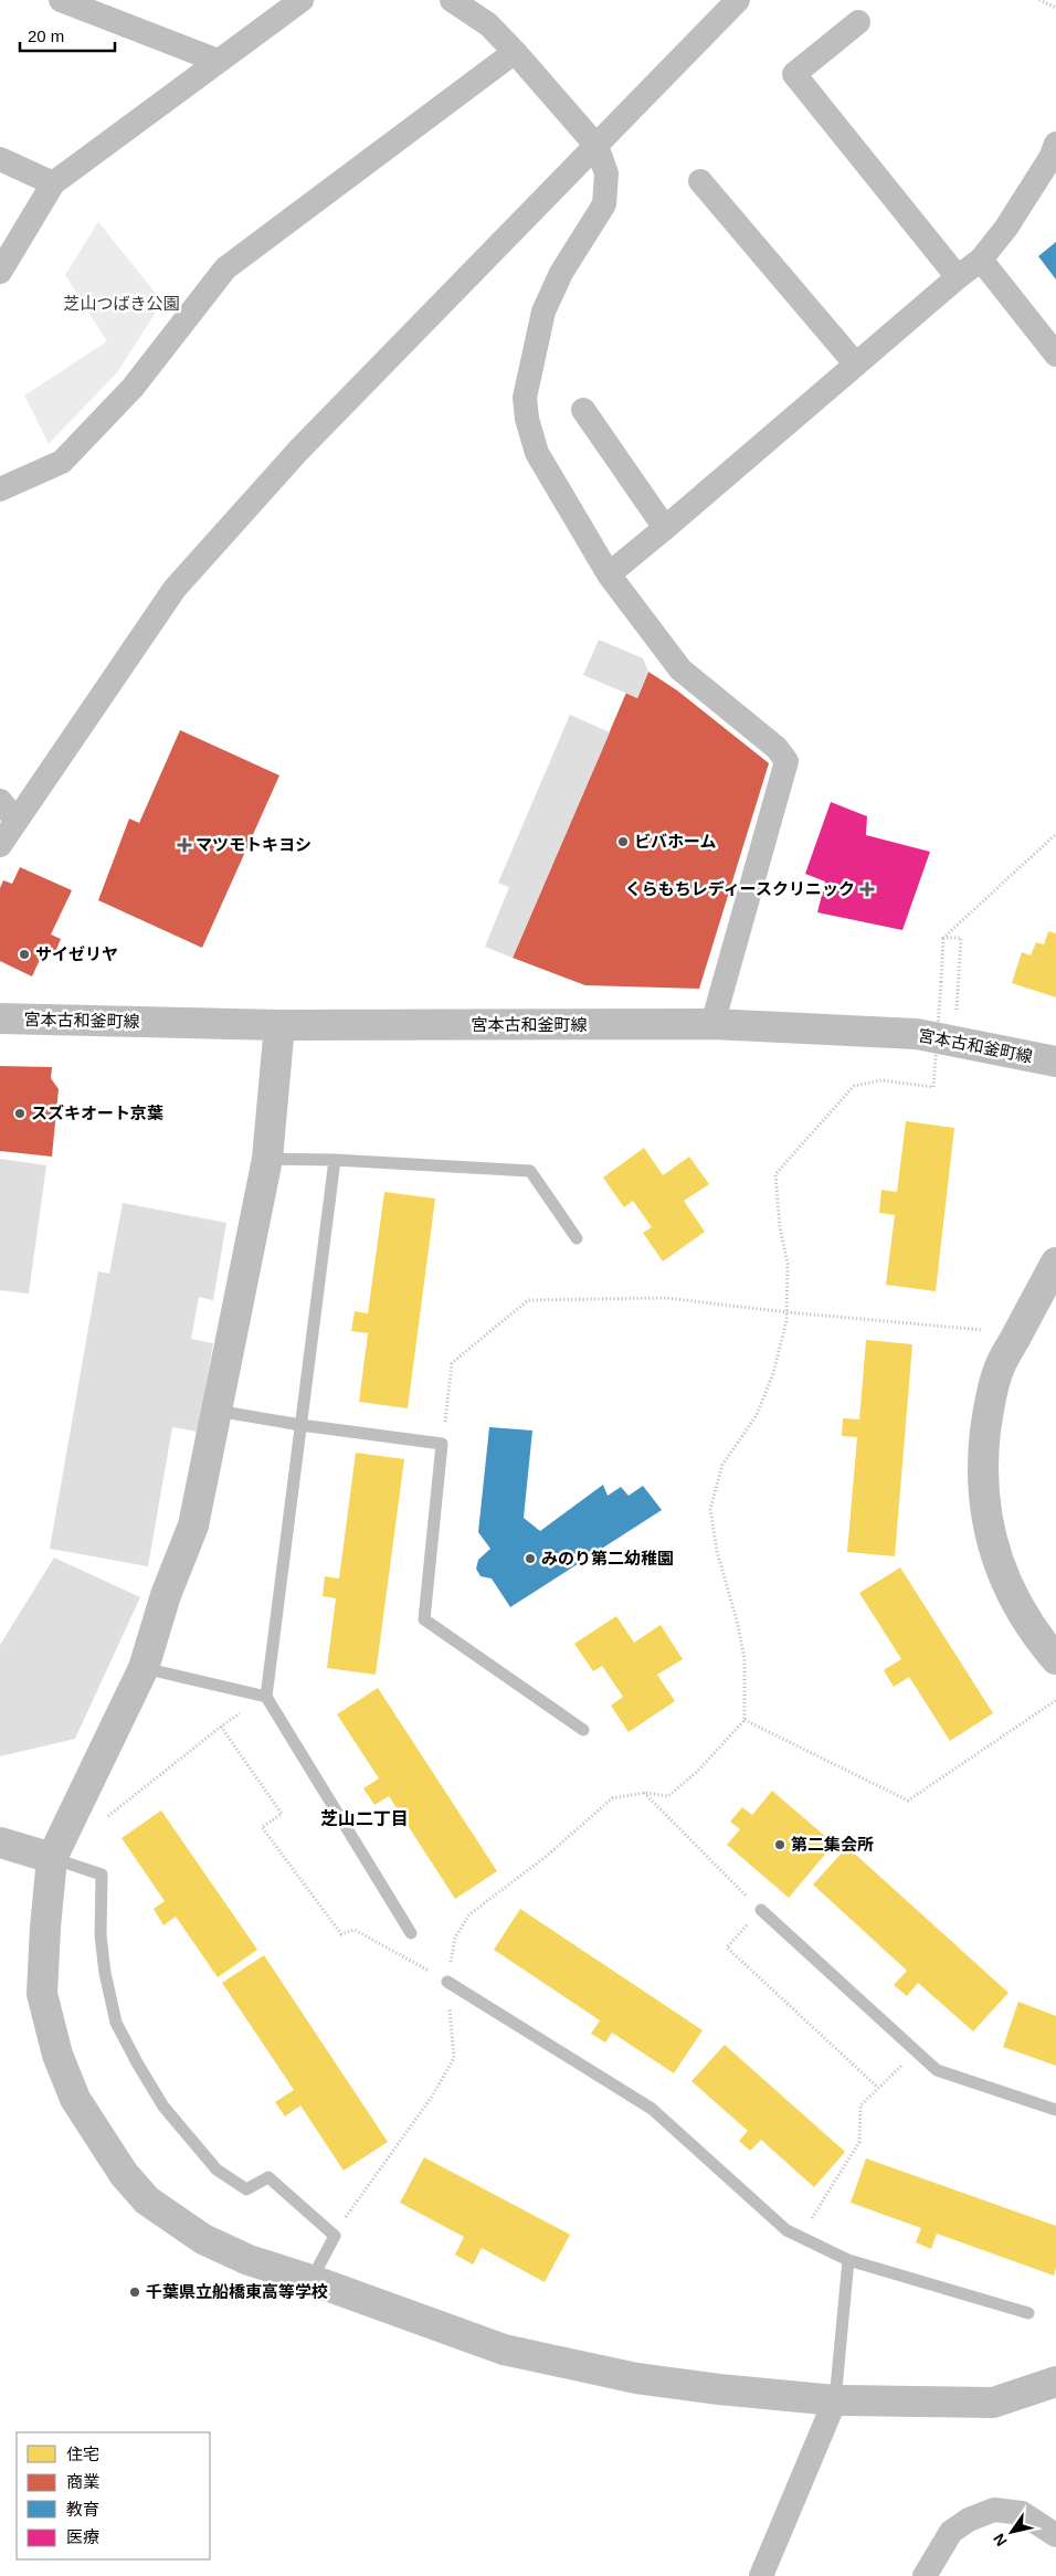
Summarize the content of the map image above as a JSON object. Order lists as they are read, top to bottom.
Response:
{
  "streets": {
    "street": ["宮本古和釜町線"]
  },
  "districts": ["芝山二丁目"],
  "parks": ["芝山つばき公園"],
  "places": {
    "other": [
      "ビバホーム",
      "サイゼリヤ",
      "スズキオート京葉",
      "みのり第二幼稚園",
      "第二集会所",
      "千葉県立船橋東高等学校"
    ],
    "health": ["マツモトキヨシ", "くらもちレディースクリニック"]
  },
  "legend": [
    "住宅",
    "商業",
    "教育",
    "医療"
  ],
  "scale_bar": "20 m",
  "north": "bottom left"
}
